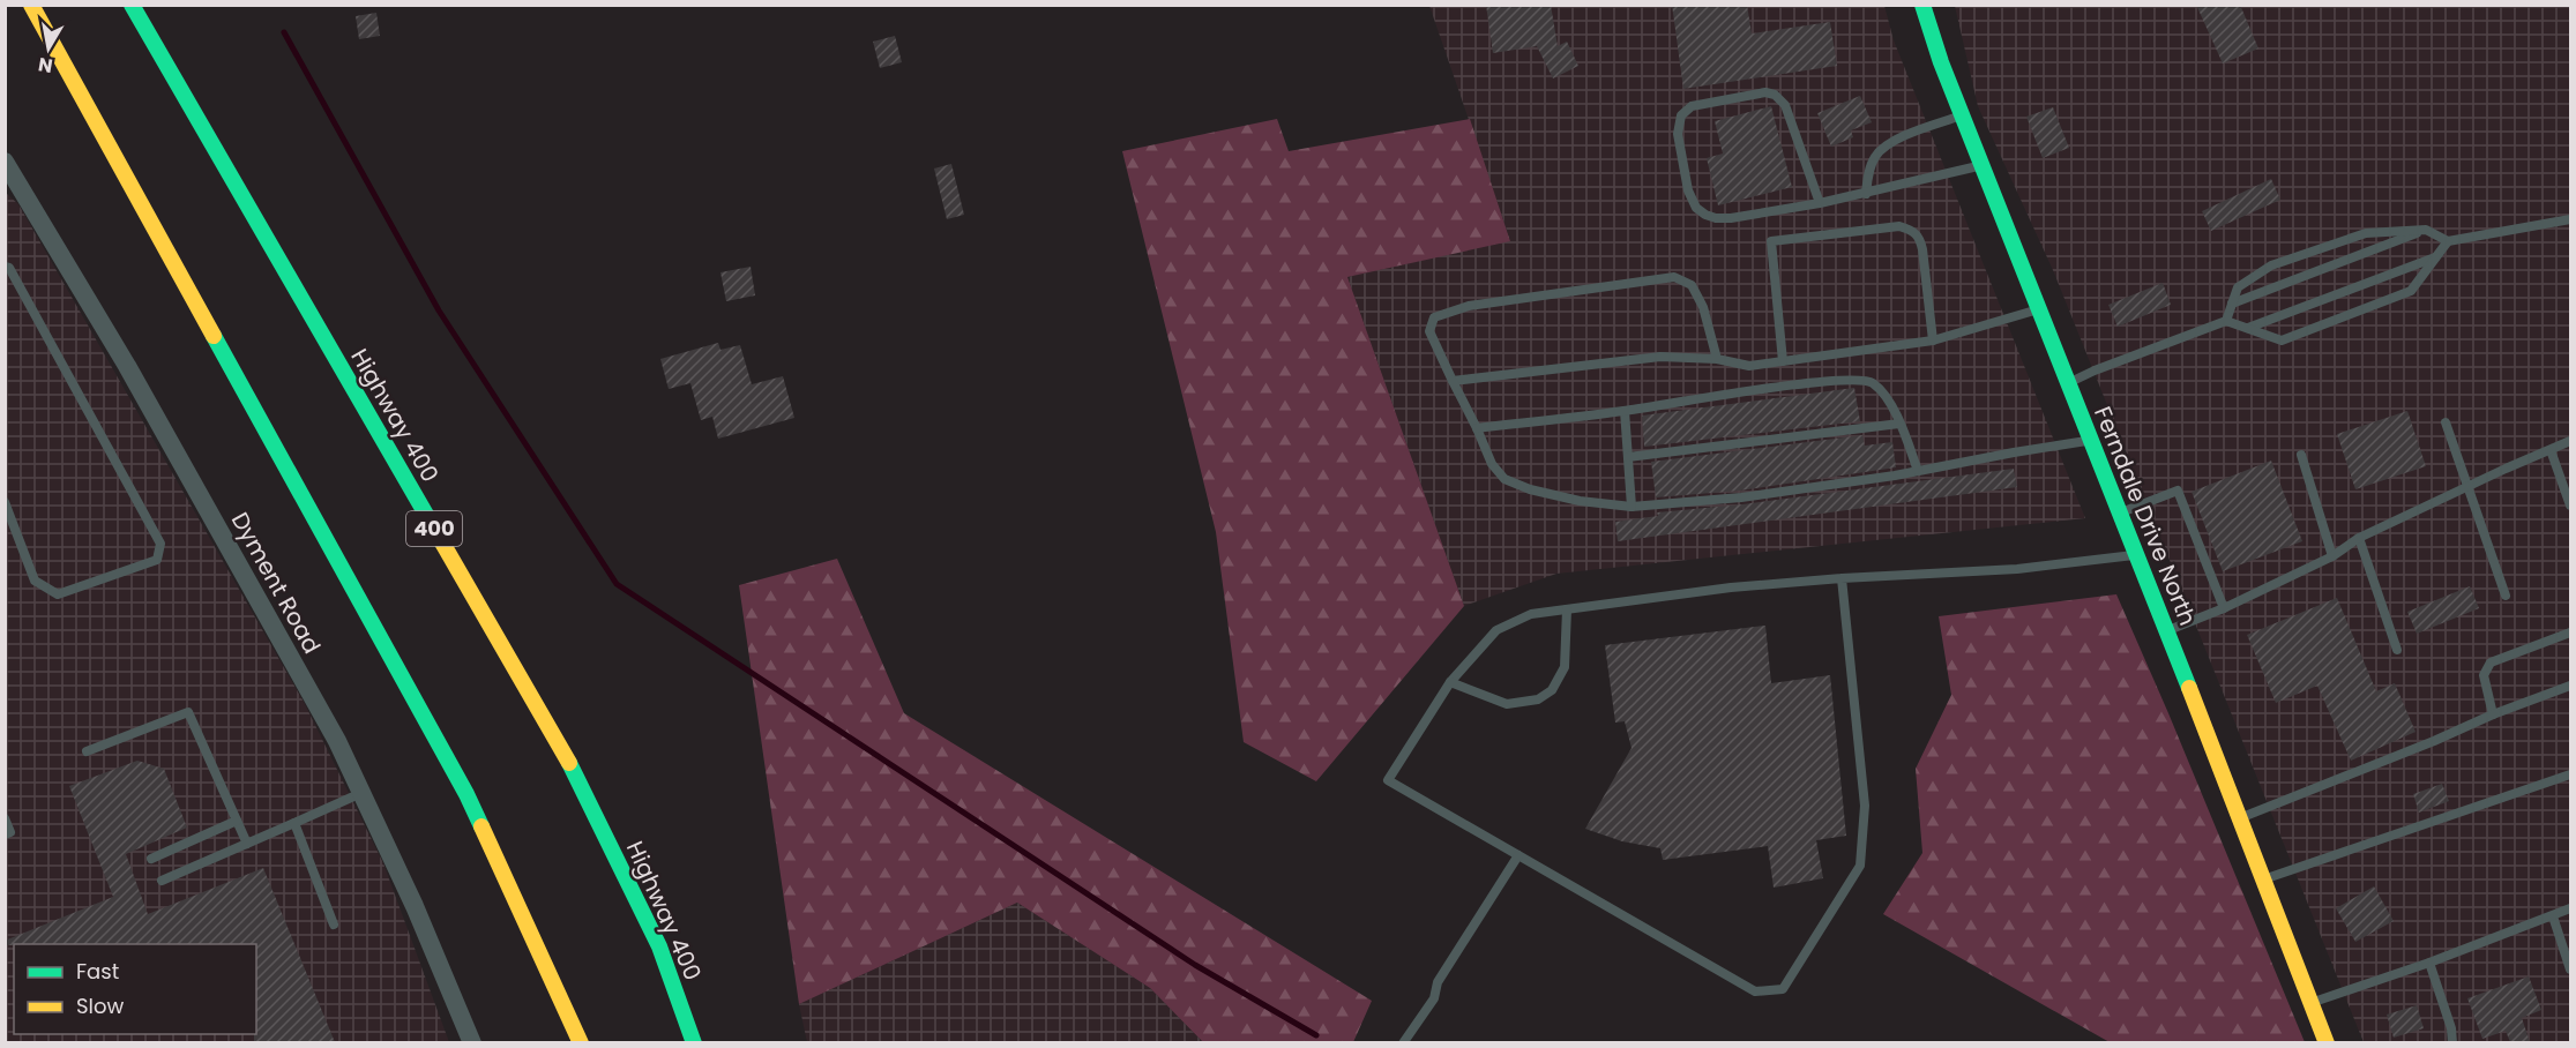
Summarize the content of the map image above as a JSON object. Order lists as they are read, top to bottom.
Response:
{
  "streets": {
    "main road": ["Highway 400", "Ferndale Drive North", "400"],
    "street": ["Dyment Road"]
  },
  "legend": ["Fast", "Slow"],
  "north": "bottom"
}
